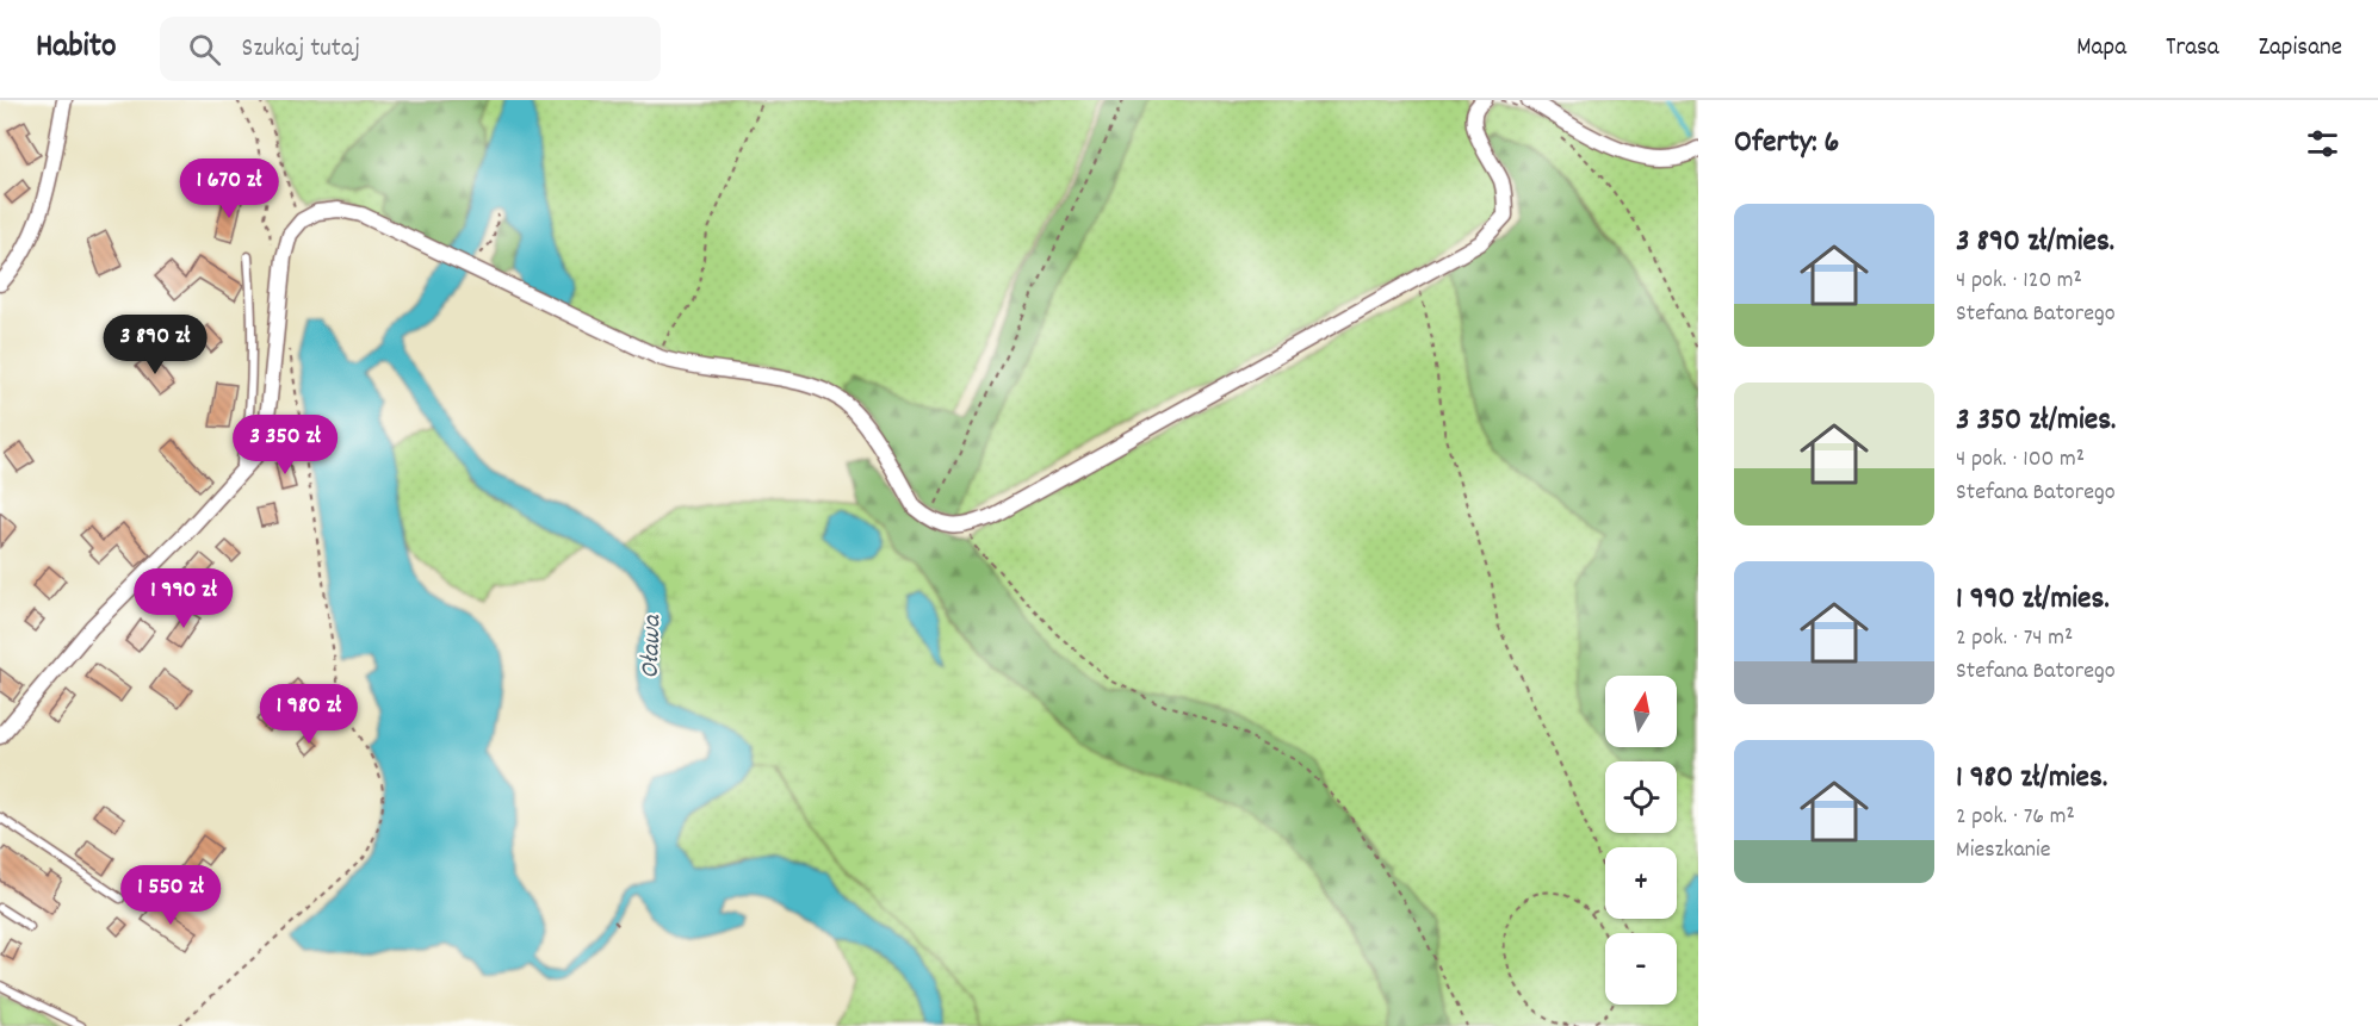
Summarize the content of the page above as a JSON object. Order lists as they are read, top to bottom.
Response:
{
  "water": ["Oława"],
  "north": "top",
  "page": {
    "header": "Habito",
    "search": "Szukaj tutaj",
    "nav": ["Mapa", "Trasa", "Zapisane"],
    "heading": "Oferty: 6",
    "price": [
      "1 670 zł",
      "3 890 zł",
      "3 350 zł",
      "1 990 zł",
      "1 980 zł",
      "1 550 zł"
    ],
    "list": [
      {
        "name": "3 890 zł/mies.",
        "note": "4 pok. · 120 m² · Stefana Batorego"
      },
      {
        "name": "3 350 zł/mies.",
        "note": "4 pok. · 100 m² · Stefana Batorego"
      },
      {
        "name": "1 990 zł/mies.",
        "note": "2 pok. · 74 m² · Stefana Batorego"
      },
      {
        "name": "1 980 zł/mies.",
        "note": "2 pok. · 76 m² · Mieszkanie"
      }
    ],
    "map_buttons": ["+", "−"]
  }
}
